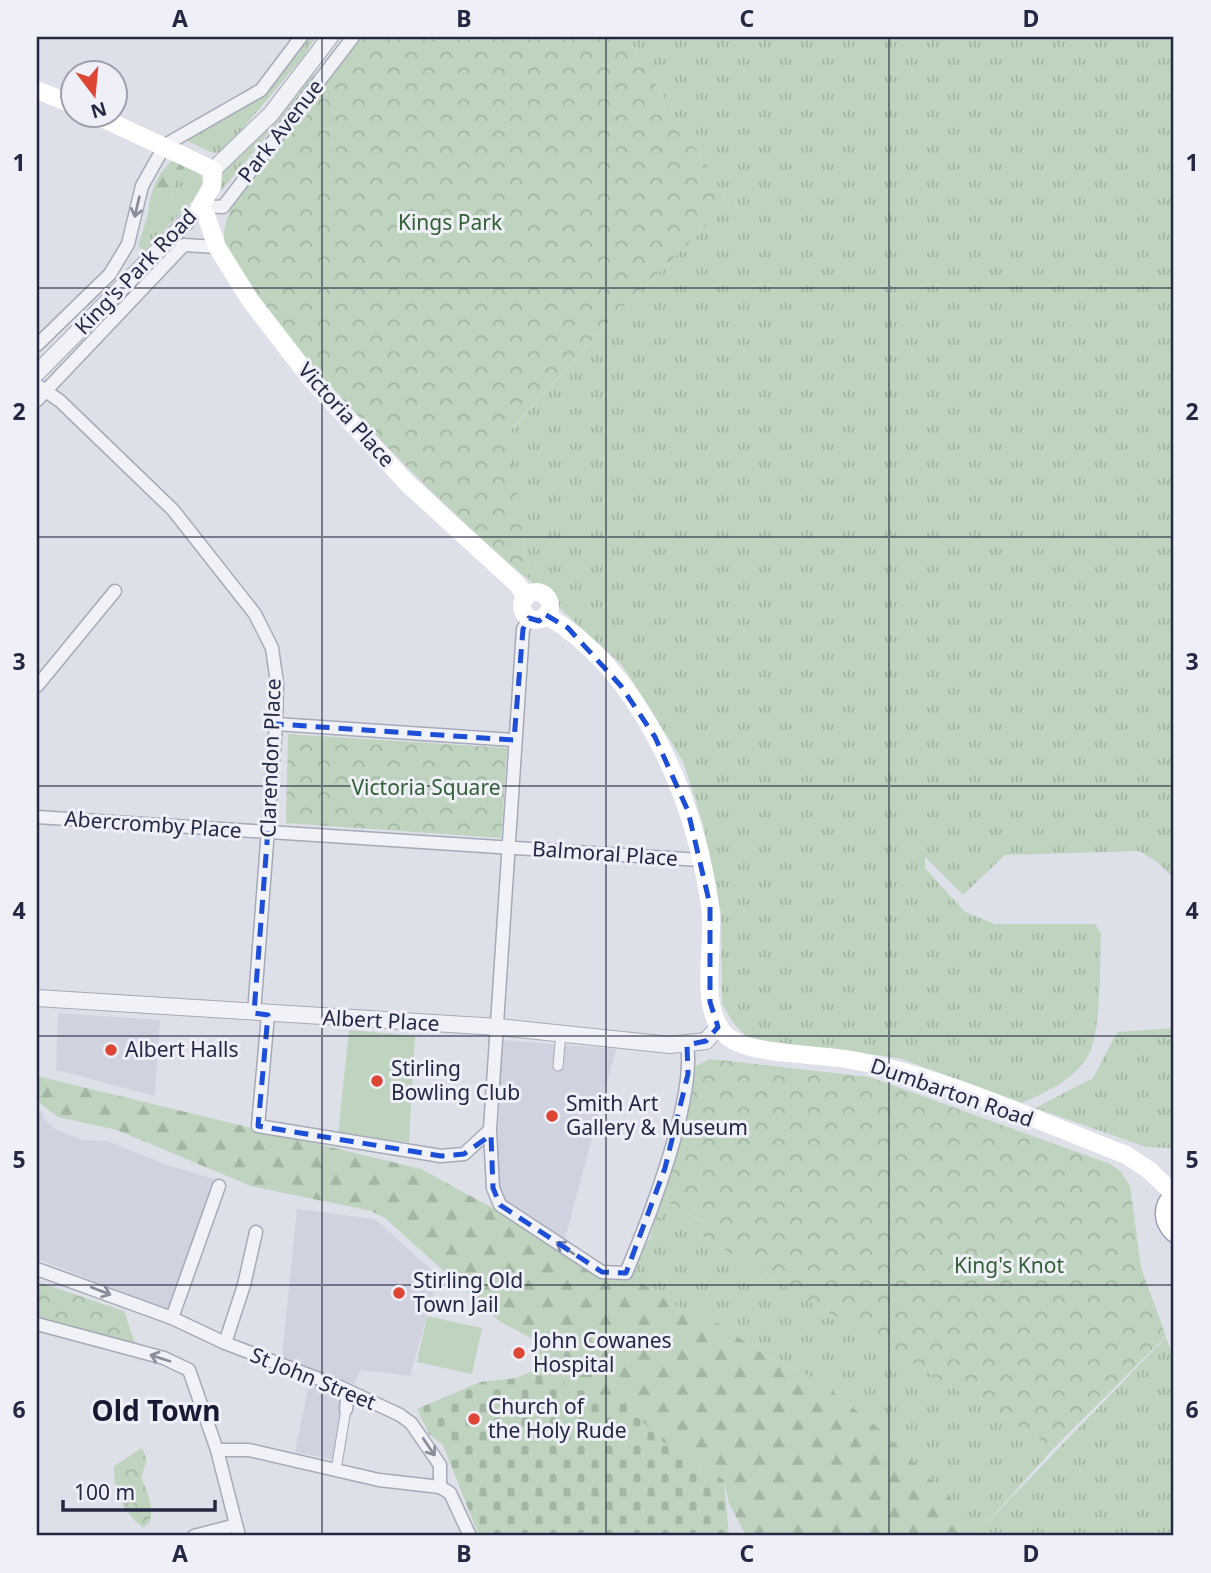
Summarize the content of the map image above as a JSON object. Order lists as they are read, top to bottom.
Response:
{
  "streets": {
    "main road": ["King's Park Road", "Victoria Place", "Dumbarton Road"],
    "street": [
      "Park Avenue",
      "Clarendon Place",
      "Abercromby Place",
      "Balmoral Place",
      "Albert Place",
      "St John Street"
    ]
  },
  "crossings": [
    ["Park Avenue", "King's Park Road"],
    ["Park Avenue", "Victoria Place"],
    ["King's Park Road", "Victoria Place"],
    ["Clarendon Place", "Abercromby Place"],
    ["Clarendon Place", "Albert Place"]
  ],
  "districts": ["Old Town"],
  "parks": ["Kings Park", "Victoria Square", "King's Knot"],
  "places": [
    "Albert Halls",
    "Stirling Bowling Club",
    "Smith Art Gallery & Museum",
    "Stirling Old Town Jail",
    "John Cowanes Hospital",
    "Church of the Holy Rude"
  ],
  "scale_bar": "100 m",
  "north": "bottom",
  "grid": {
    "columns": [
      "A",
      "B",
      "C",
      "D"
    ],
    "rows": [
      "1",
      "2",
      "3",
      "4",
      "5",
      "6"
    ]
  }
}
